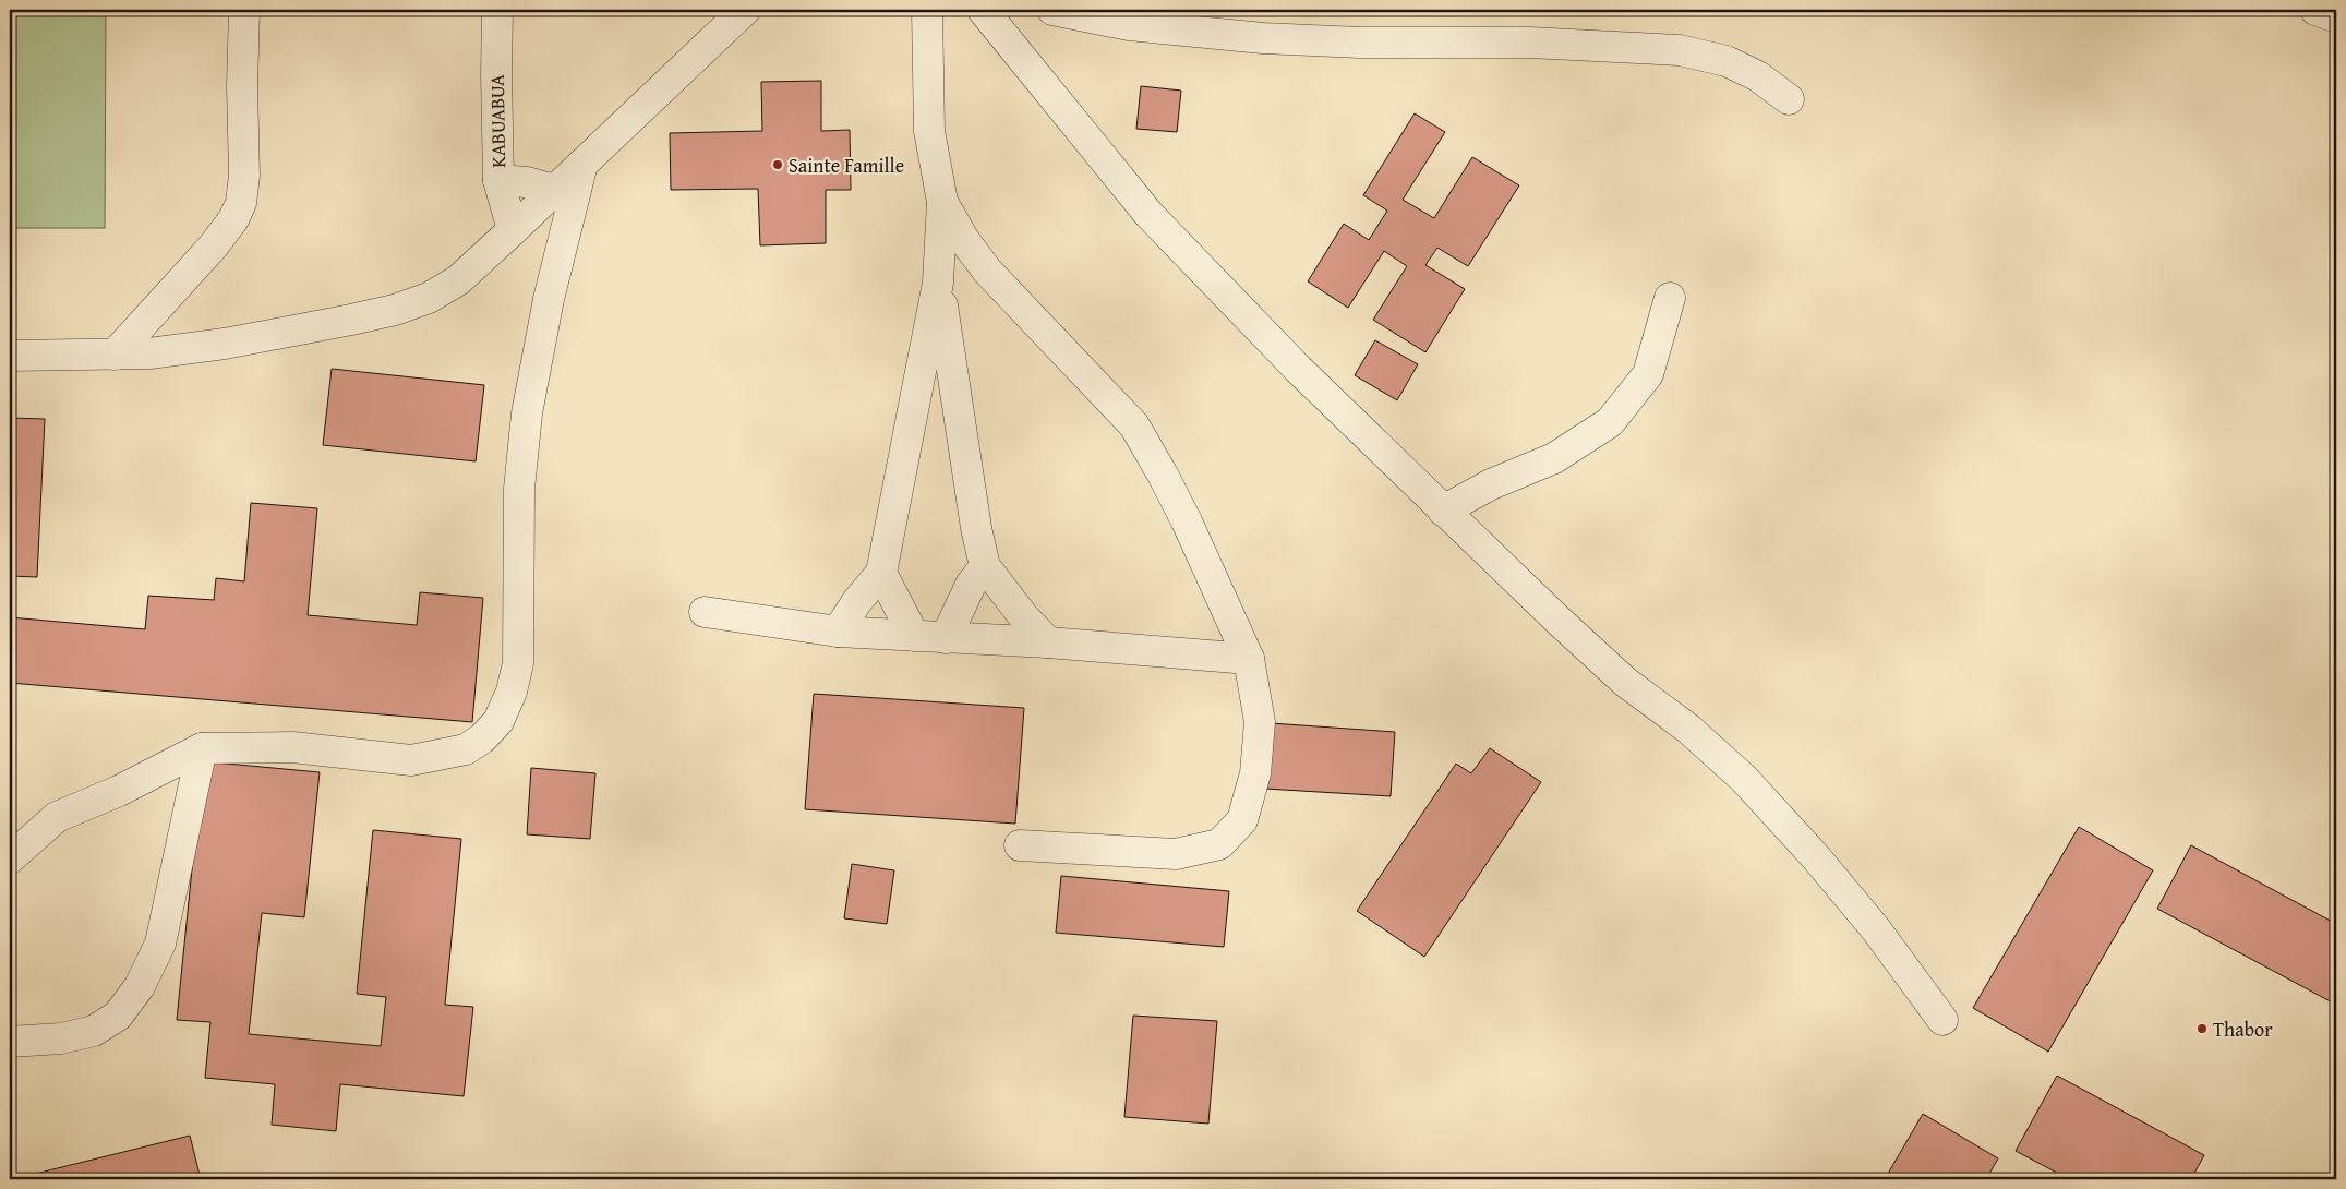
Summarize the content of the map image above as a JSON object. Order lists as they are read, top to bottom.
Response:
{
  "streets": {
    "street": ["KABUABUA"]
  },
  "places": ["Sainte Famille", "Thabor"]
}
